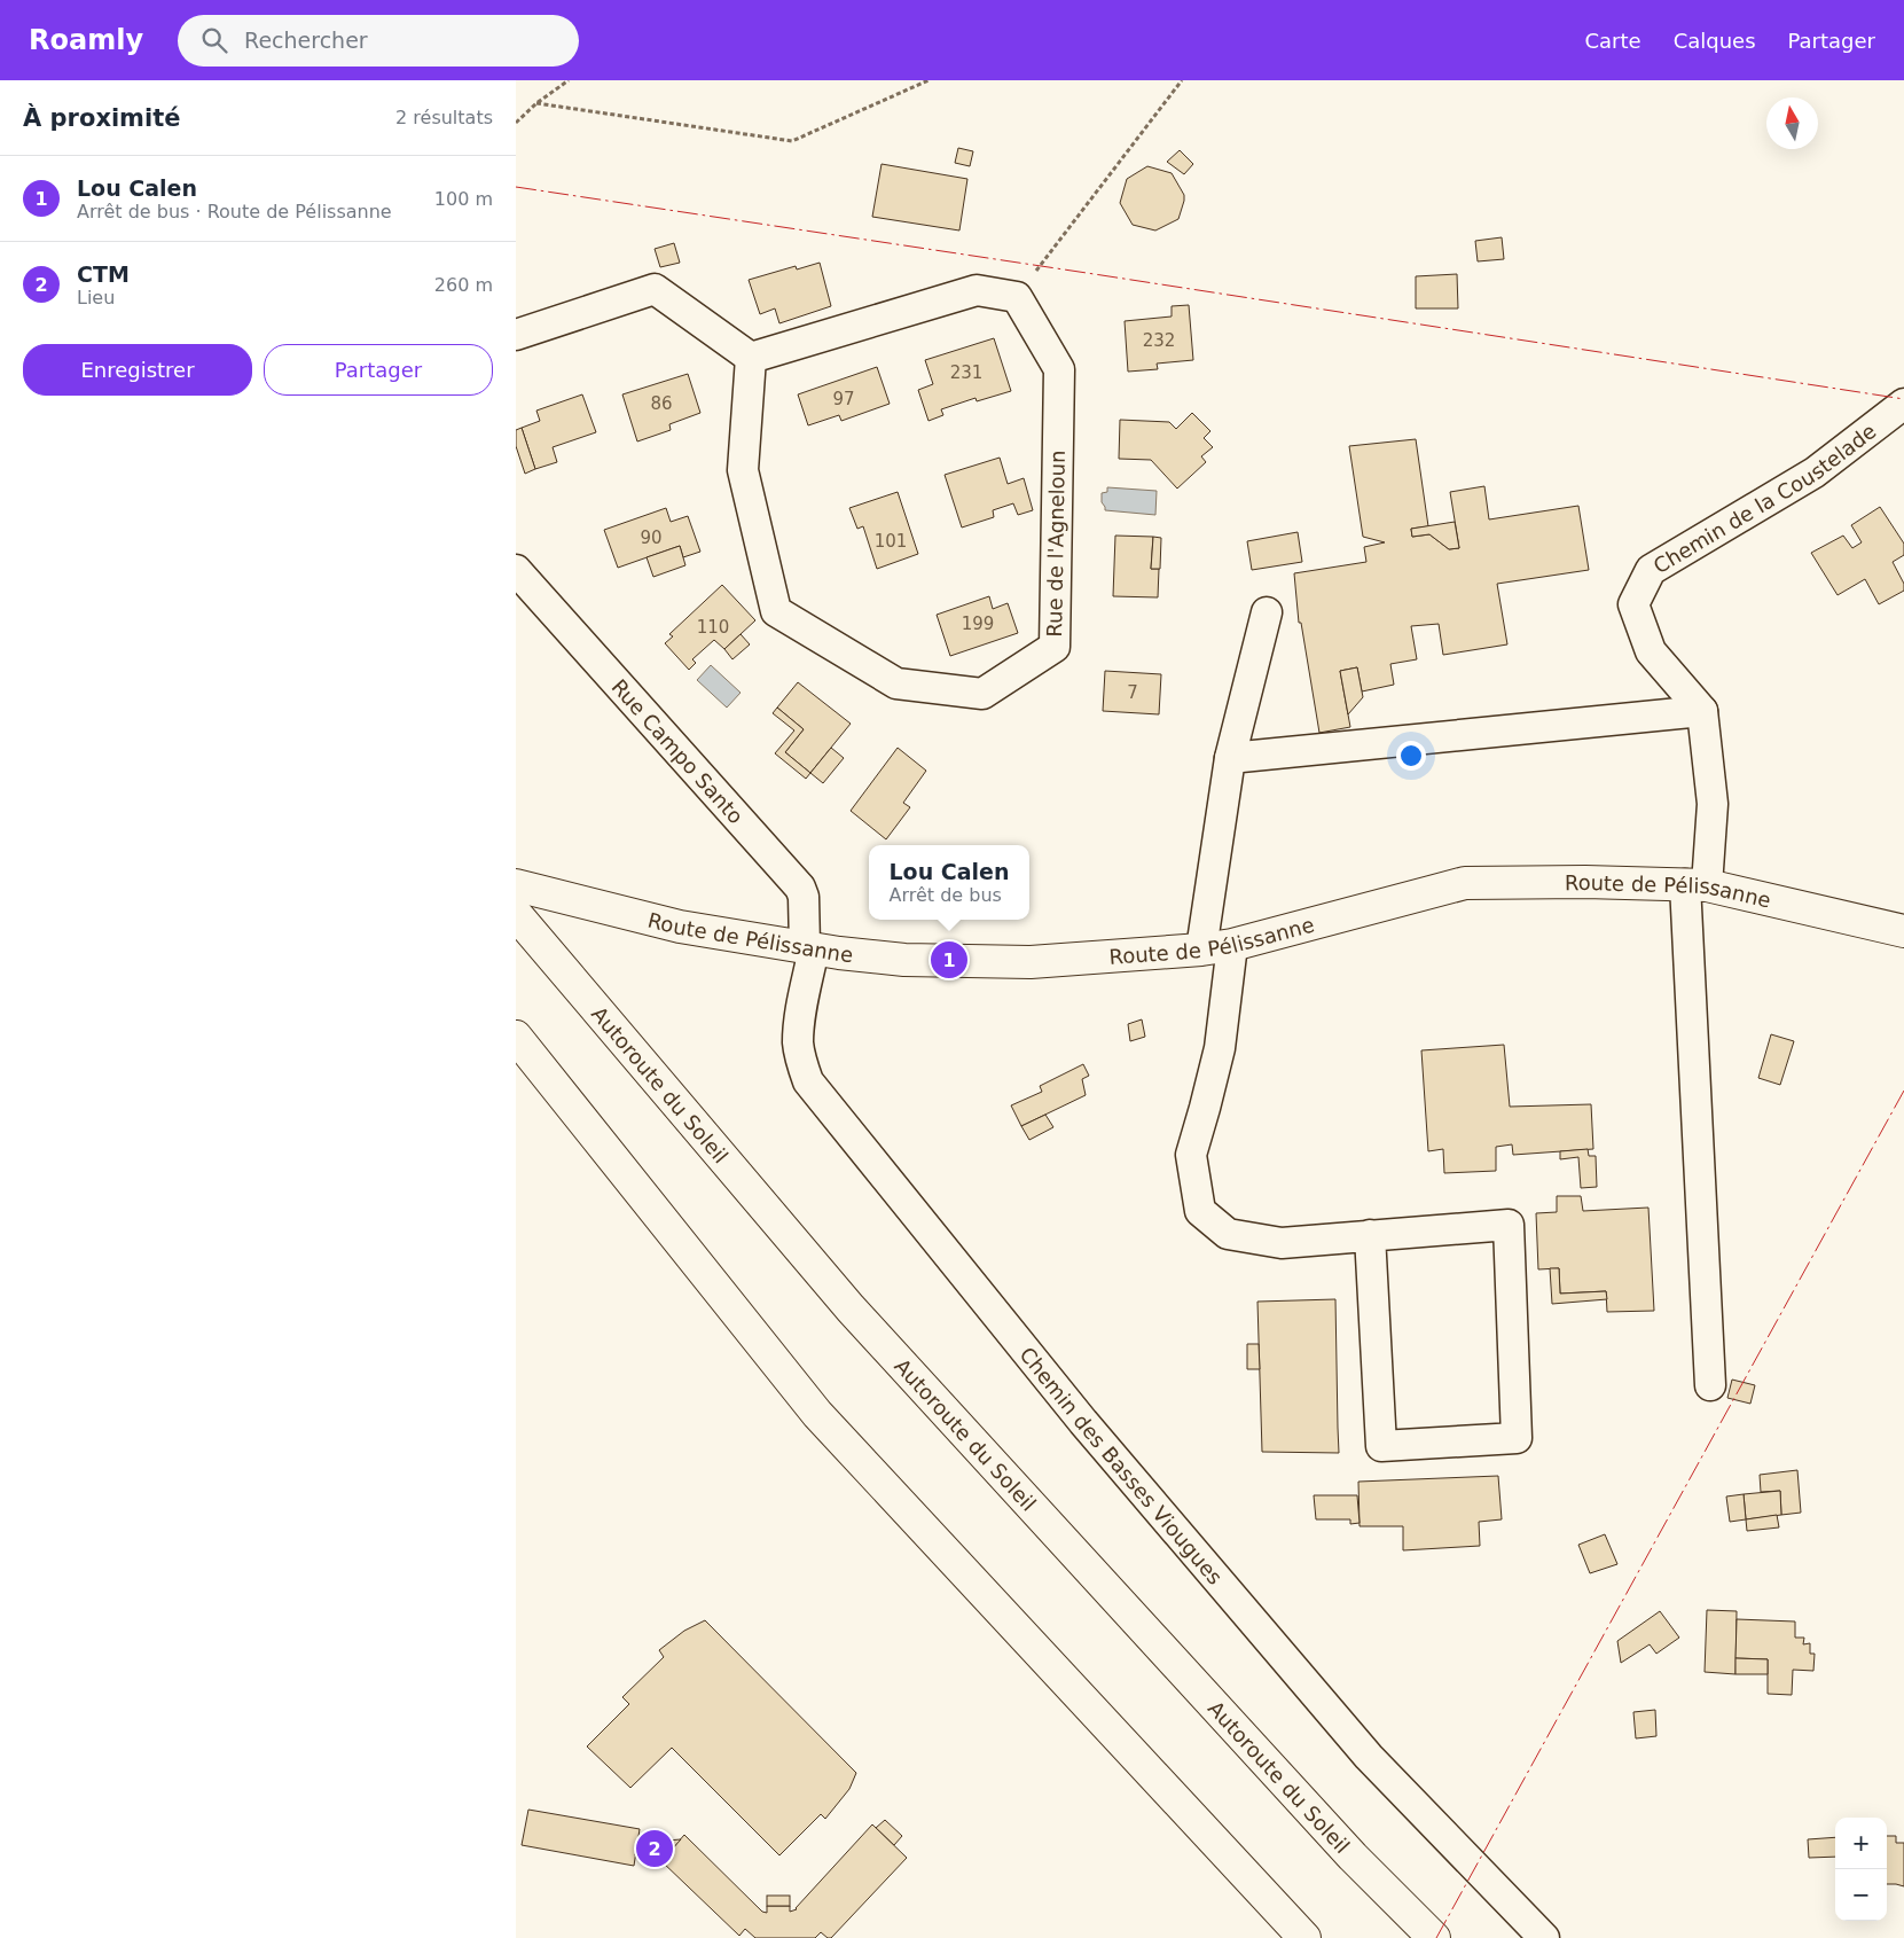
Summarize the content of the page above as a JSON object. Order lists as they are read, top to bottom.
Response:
{
  "streets": {
    "main road": ["Route de Pélissanne", "Autoroute du Soleil"],
    "street": [
      "Chemin de la Coustelade",
      "Rue de l'Agneloun",
      "Rue Campo Santo",
      "Chemin des Basses Viougues"
    ]
  },
  "crossings": [
    ["Rue Campo Santo", "Route de Pélissanne"],
    ["Rue Campo Santo", "Chemin des Basses Viougues"],
    ["Route de Pélissanne", "Chemin des Basses Viougues"]
  ],
  "house_numbers": [
    "232",
    "231",
    "97",
    "86",
    "90",
    "101",
    "199",
    "110",
    "7"
  ],
  "north": "top",
  "page": {
    "header": "Roamly",
    "search": "Rechercher",
    "nav": ["Carte", "Calques", "Partager"],
    "heading": ["À proximité", "2 résultats"],
    "list": [
      {
        "mark": "1",
        "name": "Lou Calen",
        "note": "Arrêt de bus · Route de Pélissanne",
        "value": "100 m"
      },
      {
        "mark": "2",
        "name": "CTM",
        "note": "Lieu",
        "value": "260 m"
      }
    ],
    "buttons": ["Enregistrer", "Partager"],
    "popup": ["Lou Calen", "Arrêt de bus"],
    "pins": ["1", "2"],
    "map_buttons": ["+", "−"]
  }
}
